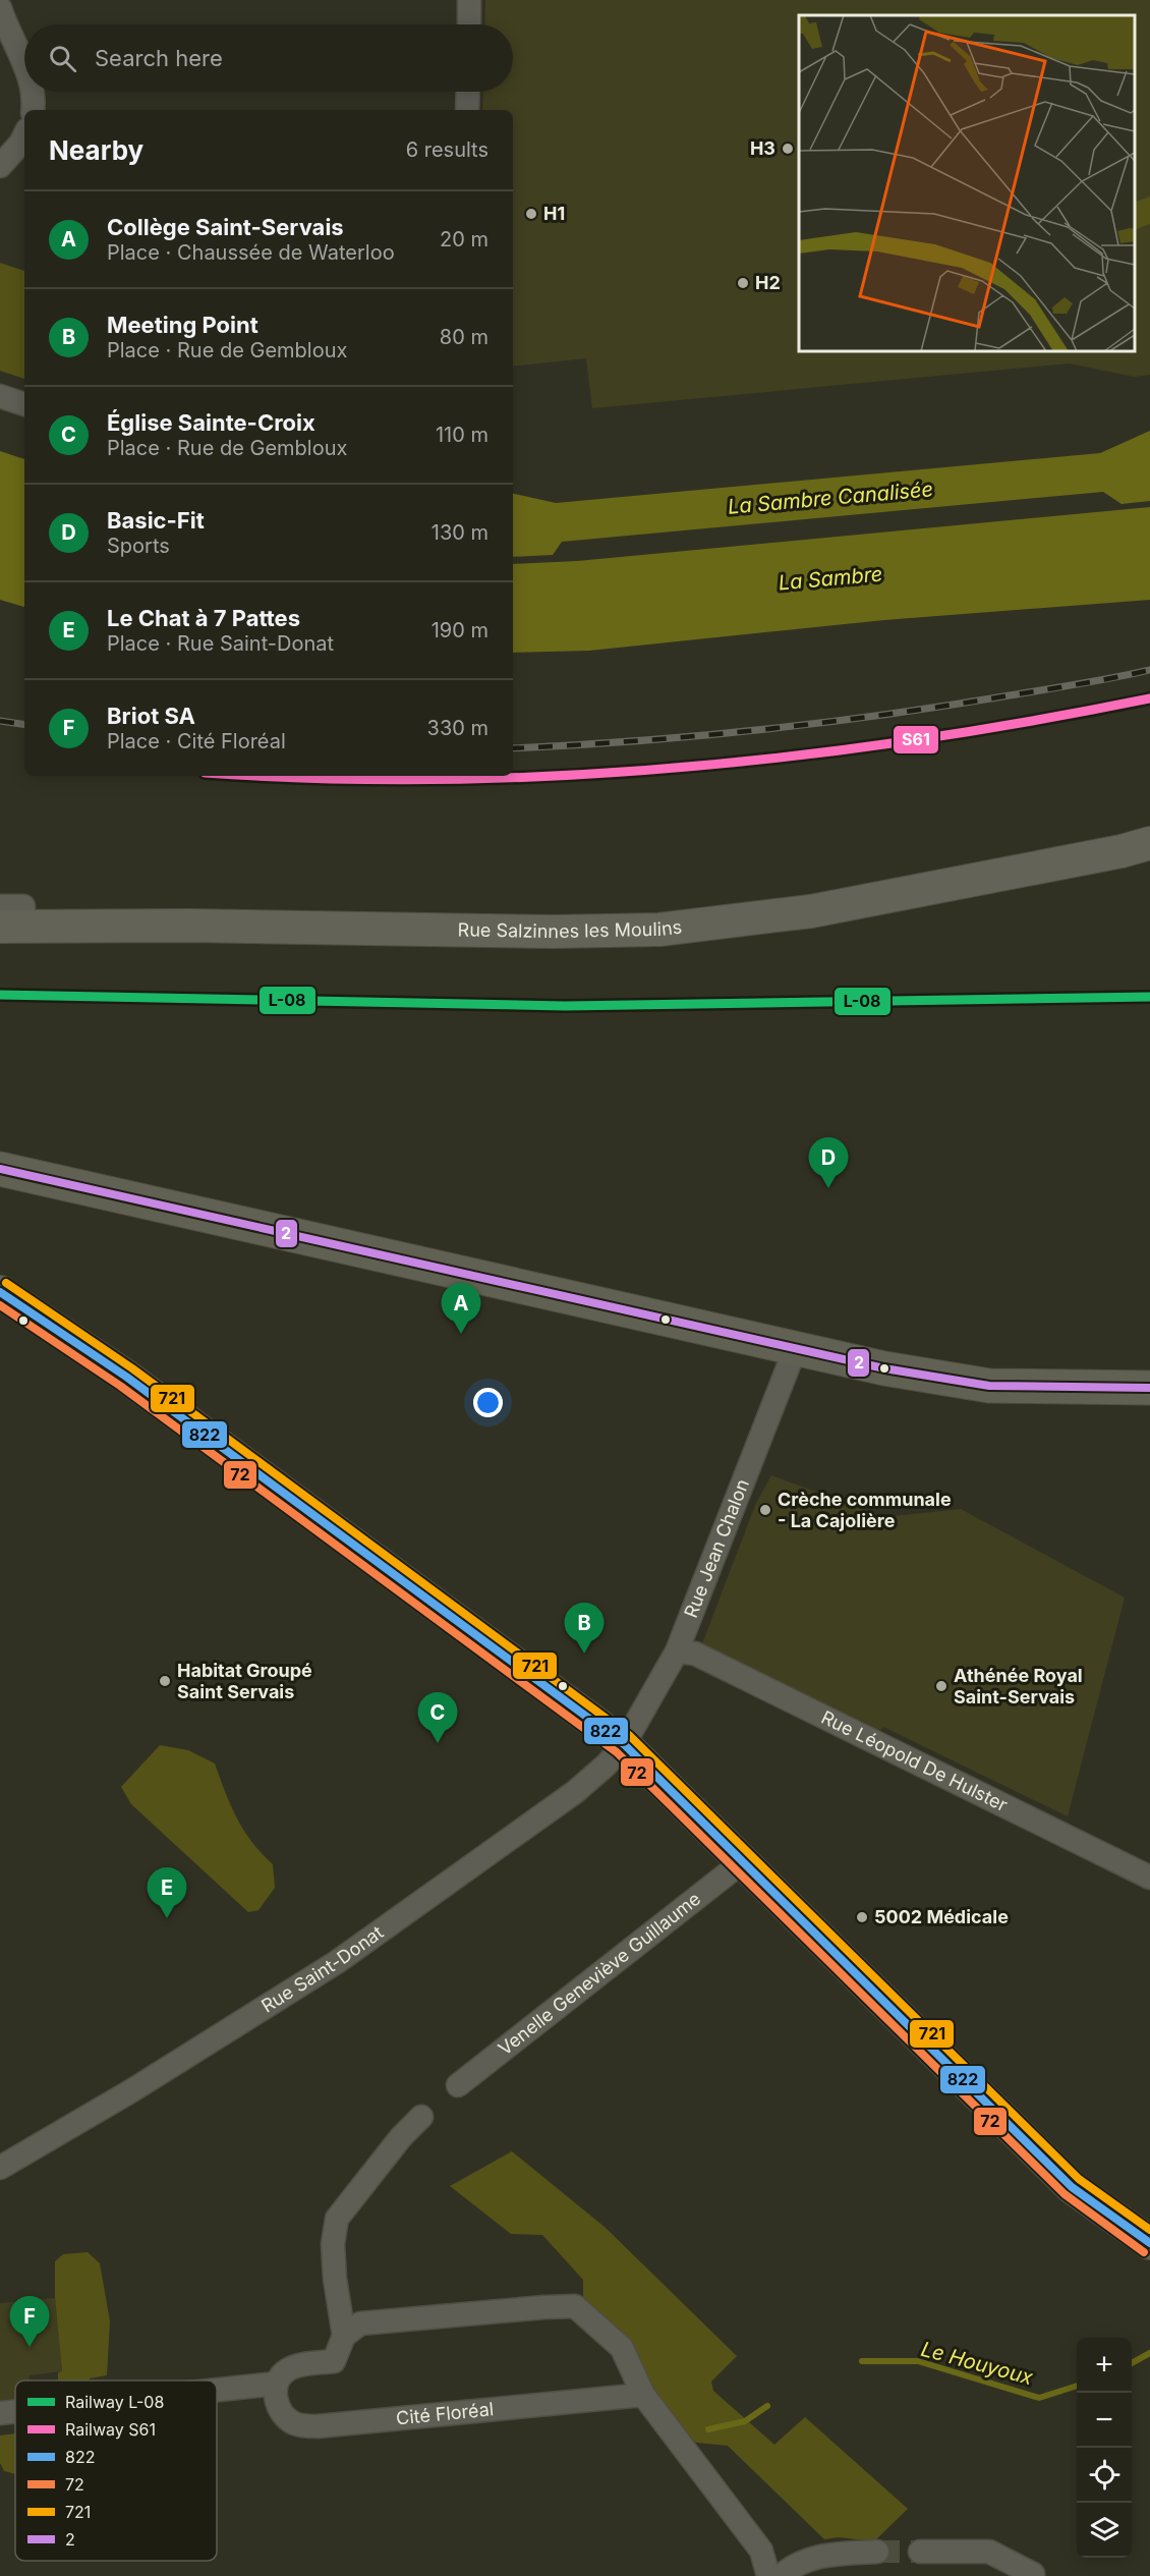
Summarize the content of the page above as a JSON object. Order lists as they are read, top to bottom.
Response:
{
  "streets": {
    "main road": ["Rue Salzinnes les Moulins"],
    "street": [
      "Rue Jean Chalon",
      "Rue Léopold De Hulster",
      "Rue Saint-Donat",
      "Venelle Geneviève Guillaume",
      "Cité Floréal"
    ]
  },
  "crossings": [
    ["Rue Jean Chalon", "Rue Léopold De Hulster"],
    ["Rue Jean Chalon", "Rue Saint-Donat"]
  ],
  "water": ["La Sambre Canalisée", "La Sambre", "Le Houyoux"],
  "places": [
    "H3",
    "H1",
    "H2",
    "Crèche communale - La Cajolière",
    "Habitat Groupé Saint Servais",
    "Athénée Royal Saint-Servais",
    "5002 Médicale"
  ],
  "lines": [
    "rail line S61",
    "rail line L-08",
    "transit line 2",
    "transit line 721",
    "transit line 822",
    "transit line 72"
  ],
  "legend": [
    "Railway L-08",
    "Railway S61",
    "822",
    "72",
    "721",
    "2"
  ],
  "page": {
    "search": "Search here",
    "heading": ["Nearby", "6 results"],
    "list": [
      {
        "mark": "A",
        "name": "Collège Saint-Servais",
        "note": "Place · Chaussée de Waterloo",
        "value": "20 m"
      },
      {
        "mark": "B",
        "name": "Meeting Point",
        "note": "Place · Rue de Gembloux",
        "value": "80 m"
      },
      {
        "mark": "C",
        "name": "Église Sainte-Croix",
        "note": "Place · Rue de Gembloux",
        "value": "110 m"
      },
      {
        "mark": "D",
        "name": "Basic-Fit",
        "note": "Sports",
        "value": "130 m"
      },
      {
        "mark": "E",
        "name": "Le Chat à 7 Pattes",
        "note": "Place · Rue Saint-Donat",
        "value": "190 m"
      },
      {
        "mark": "F",
        "name": "Briot SA",
        "note": "Place · Cité Floréal",
        "value": "330 m"
      }
    ],
    "pins": [
      "D",
      "A",
      "B",
      "C",
      "E",
      "F"
    ],
    "map_buttons": ["+", "−"]
  }
}
